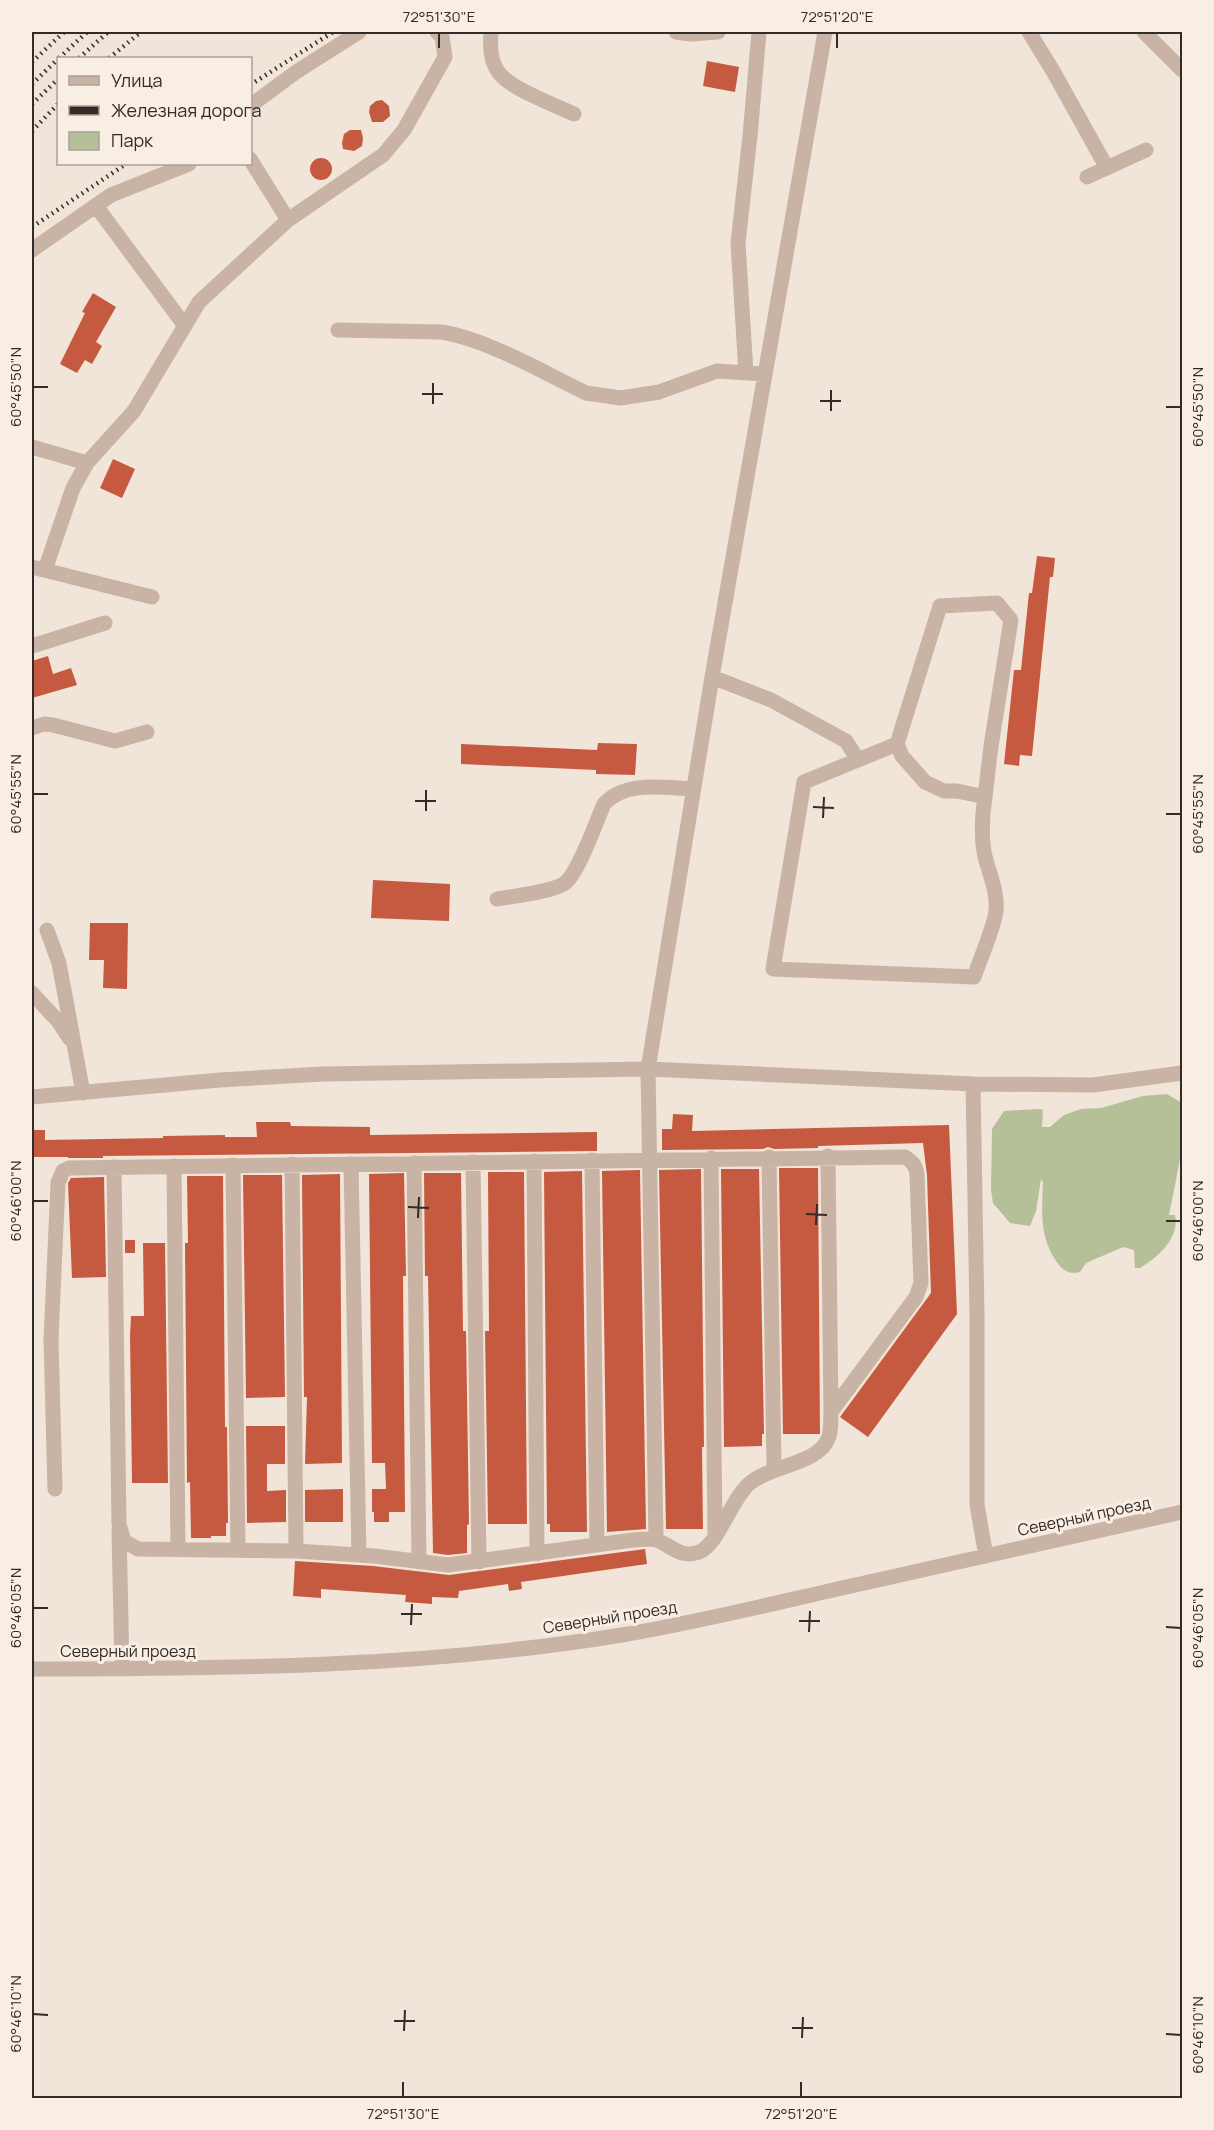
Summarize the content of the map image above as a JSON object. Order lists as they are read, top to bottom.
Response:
{
  "streets": {
    "street": ["Северный проезд"]
  },
  "legend": ["Улица", "Железная дорога", "Парк"],
  "coordinates": [
    "72°51'30\"E",
    "72°51'20\"E",
    "60°45'50\"N",
    "60°45'55\"N",
    "60°46'00\"N",
    "60°46'05\"N",
    "60°46'10\"N"
  ]
}
